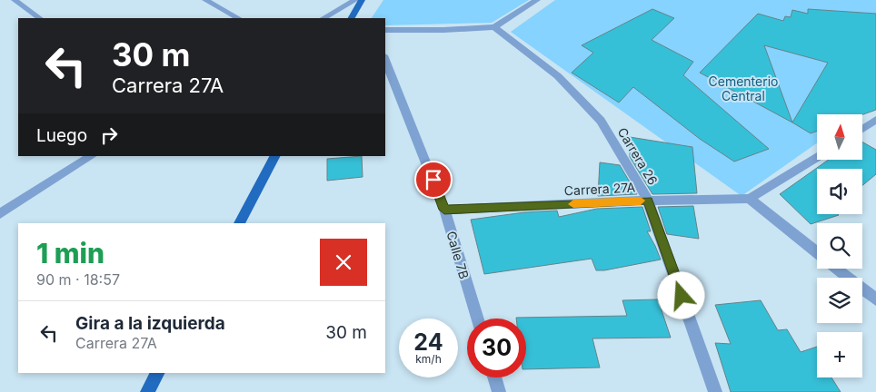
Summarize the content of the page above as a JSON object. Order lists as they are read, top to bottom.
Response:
{
  "streets": {
    "street": ["Carrera 26", "Carrera 27A", "Calle 7B"]
  },
  "crossings": [
    ["Carrera 26", "Carrera 27A"],
    ["Carrera 27A", "Calle 7B"]
  ],
  "parks": ["Cementerio Central"],
  "north": "top",
  "page": {
    "turn": ["30 m", "Carrera 27A"],
    "then": "Luego",
    "map_buttons": "+",
    "heading": ["1 min", "90 m · 18:57"],
    "list": [
      {
        "name": "Gira a la izquierda",
        "note": "Carrera 27A",
        "value": "30 m"
      }
    ],
    "speed": "24 km/h",
    "limit": "30"
  }
}
